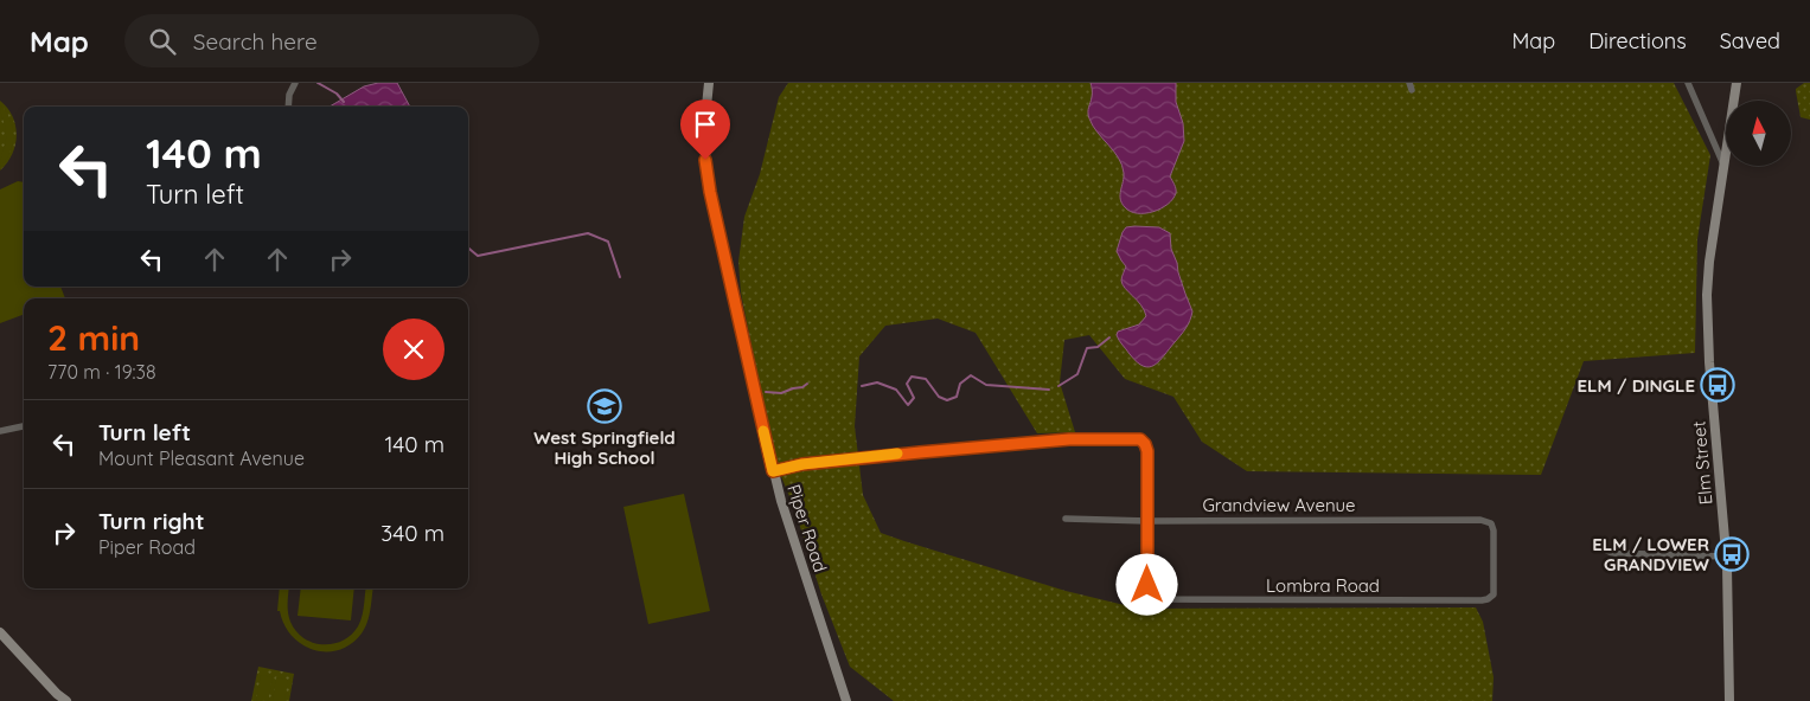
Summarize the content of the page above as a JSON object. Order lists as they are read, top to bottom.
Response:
{
  "streets": {
    "main road": ["Elm Street", "Piper Road"],
    "street": ["Grandview Avenue", "Lombra Road"]
  },
  "crossings": [
    ["Grandview Avenue", "Lombra Road"]
  ],
  "places": {
    "bus stop": ["ELM / DINGLE", "ELM / LOWER GRANDVIEW"],
    "school or university": ["West Springfield High School"]
  },
  "north": "top",
  "page": {
    "header": "Map",
    "search": "Search here",
    "nav": ["Map", "Directions", "Saved"],
    "turn": ["140 m", "Turn left"],
    "heading": ["2 min", "770 m · 19:38"],
    "list": [
      {
        "name": "Turn left",
        "note": "Mount Pleasant Avenue",
        "value": "140 m"
      },
      {
        "name": "Turn right",
        "note": "Piper Road",
        "value": "340 m"
      }
    ]
  }
}
